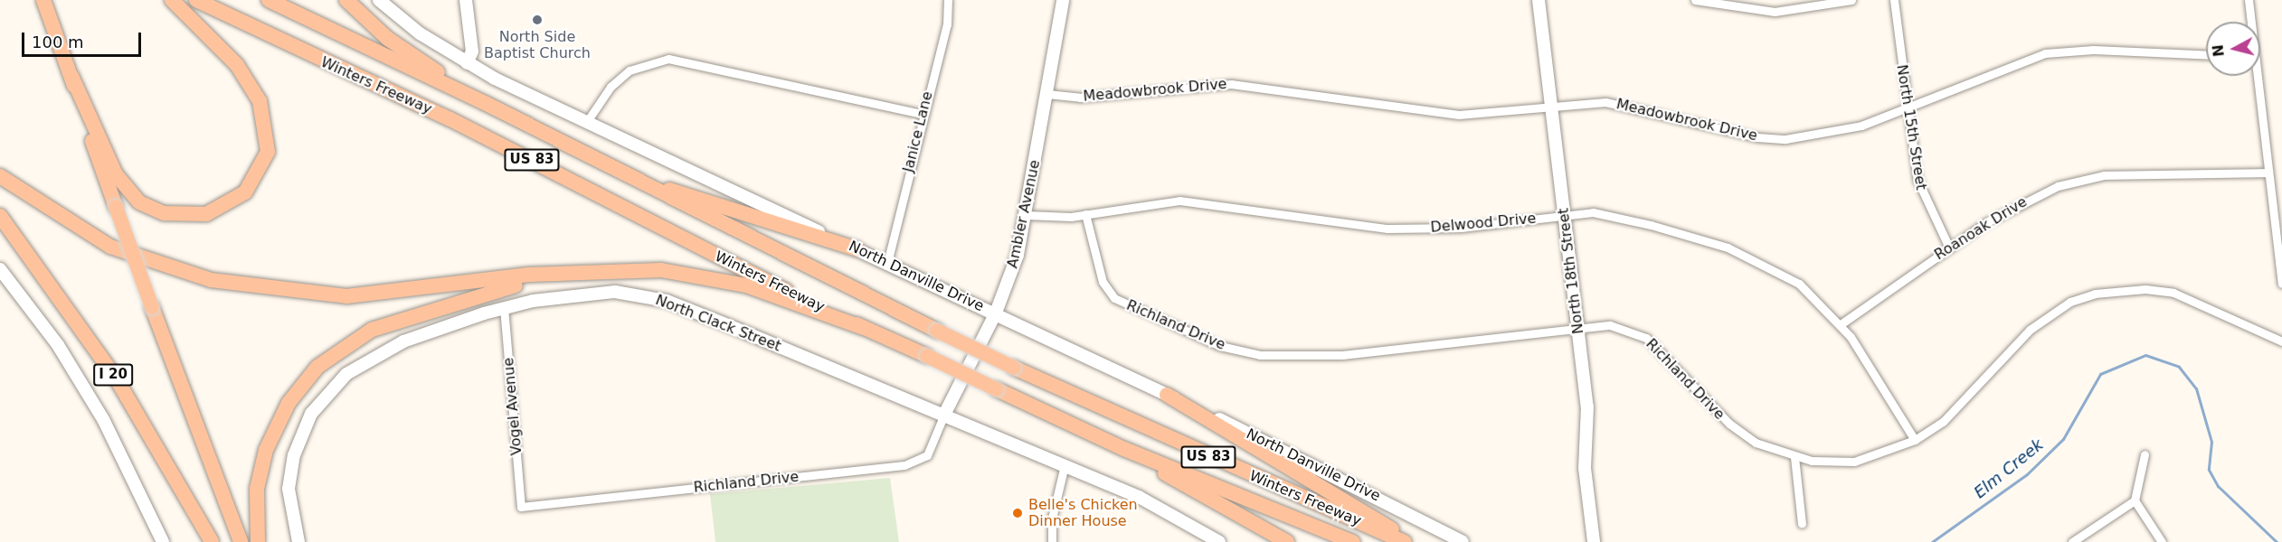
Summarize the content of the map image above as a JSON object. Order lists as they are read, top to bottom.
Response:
{
  "streets": {
    "highway": ["Winters Freeway", "US 83", "I 20"],
    "main road": [
      "Ambler Avenue",
      "North 18th Street",
      "North Danville Drive",
      "North Clack Street"
    ],
    "street": [
      "Meadowbrook Drive",
      "North 15th Street",
      "Janice Lane",
      "Delwood Drive",
      "Roanoak Drive",
      "Richland Drive",
      "Vogel Avenue"
    ]
  },
  "crossings": [
    ["Meadowbrook Drive", "North 15th Street"],
    ["Meadowbrook Drive", "Ambler Avenue"],
    ["Meadowbrook Drive", "North 18th Street"],
    ["North 15th Street", "Roanoak Drive"],
    ["Janice Lane", "North Danville Drive"],
    ["Ambler Avenue", "Delwood Drive"],
    ["Ambler Avenue", "North Danville Drive"],
    ["Ambler Avenue", "North Clack Street"],
    ["Ambler Avenue", "Richland Drive"],
    ["Delwood Drive", "Roanoak Drive"],
    ["Delwood Drive", "North 18th Street"],
    ["Delwood Drive", "Richland Drive"],
    ["North 18th Street", "Richland Drive"],
    ["North Clack Street", "Richland Drive"],
    ["North Clack Street", "Vogel Avenue"],
    ["Richland Drive", "Vogel Avenue"]
  ],
  "water": ["Elm Creek"],
  "places": ["North Side Baptist Church", "Belle's Chicken Dinner House"],
  "scale_bar": "100 m",
  "north": "left"
}
